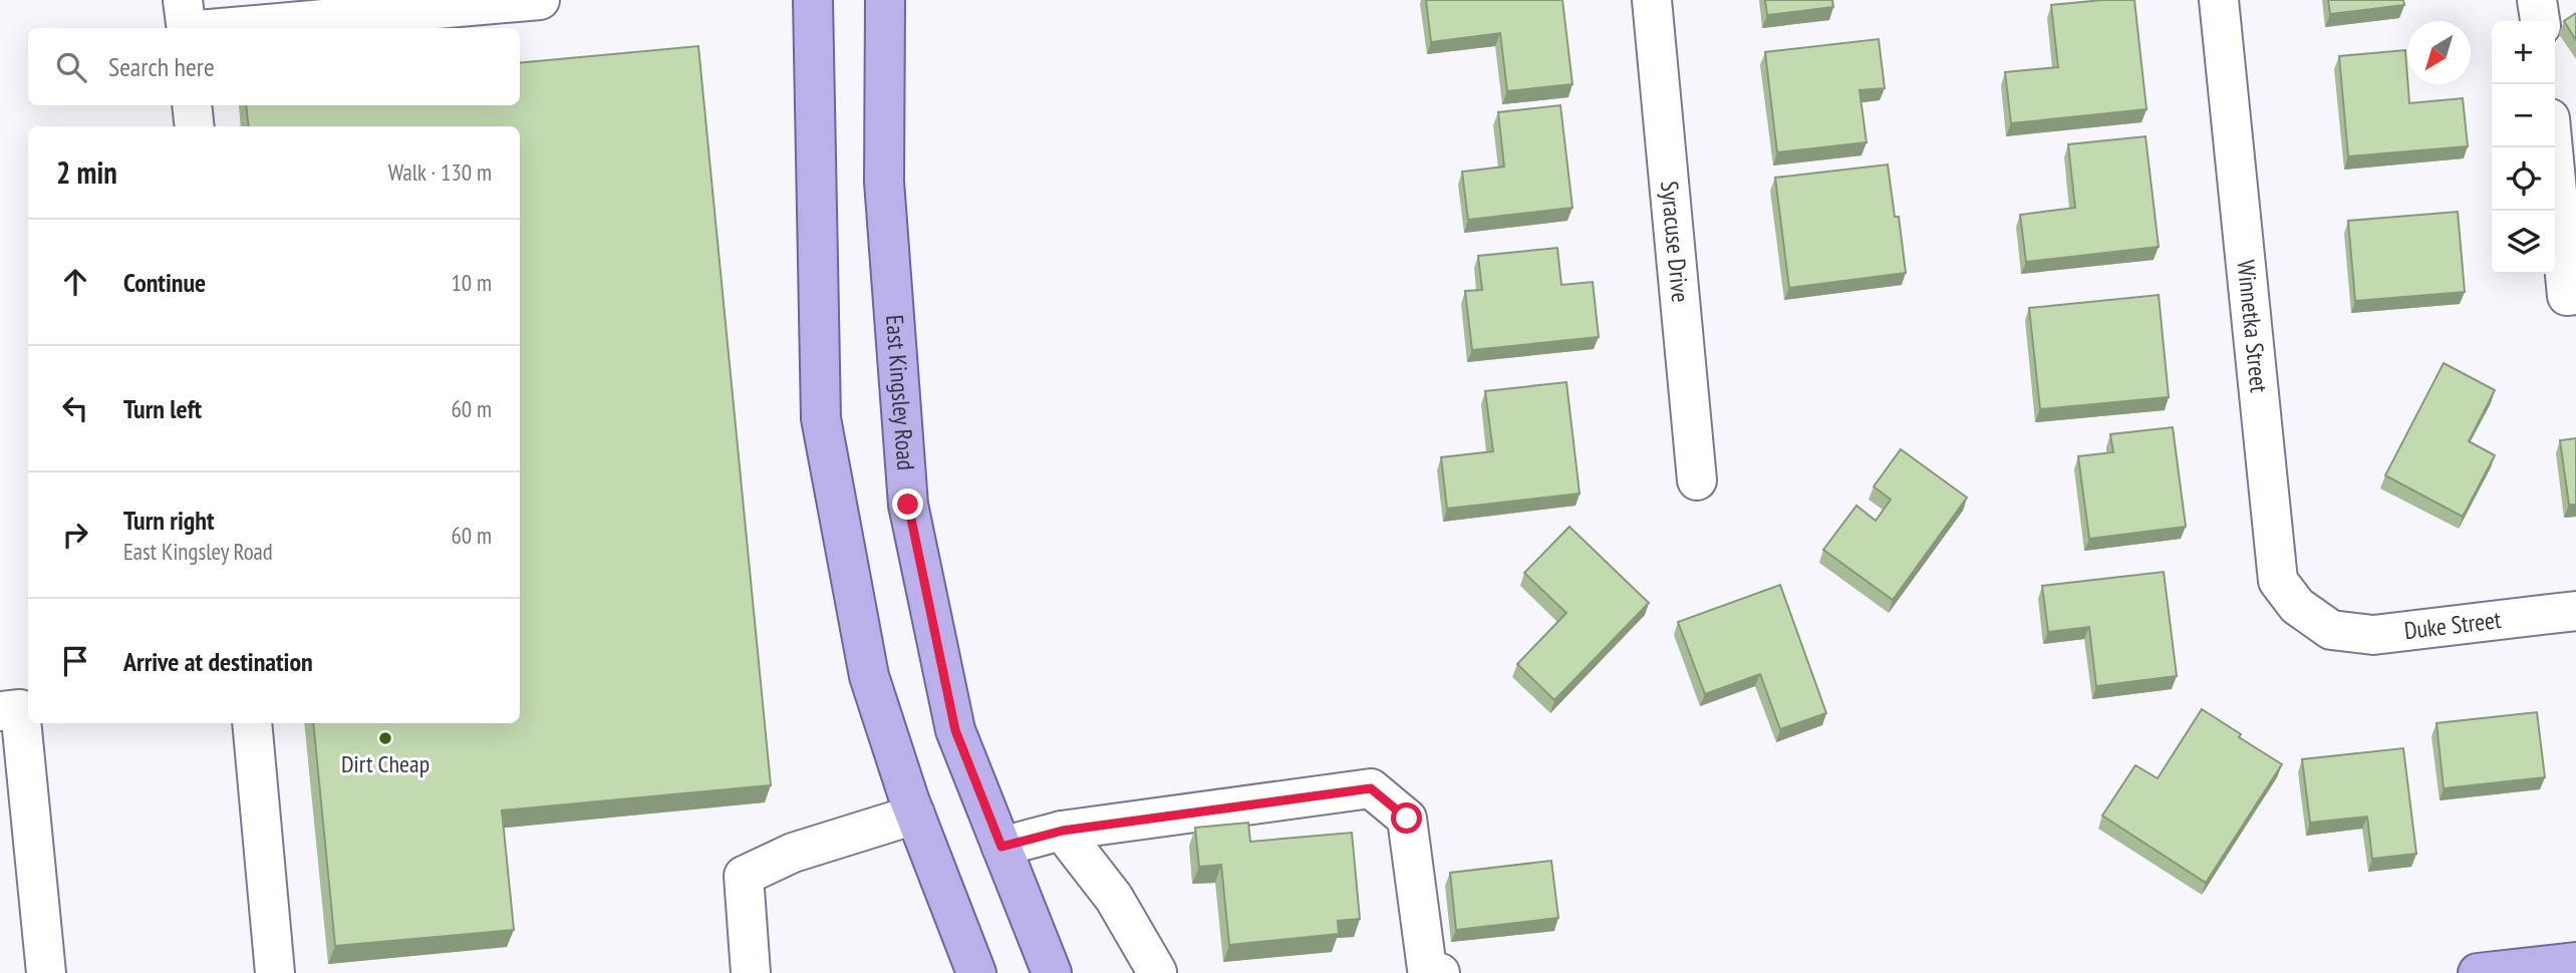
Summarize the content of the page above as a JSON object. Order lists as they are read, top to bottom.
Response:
{
  "streets": {
    "main road": ["East Kingsley Road"],
    "street": ["Syracuse Drive", "Winnetka Street", "Duke Street"]
  },
  "crossings": [
    ["Winnetka Street", "Duke Street"]
  ],
  "places": ["Dirt Cheap"],
  "north": "bottom left",
  "page": {
    "map_buttons": ["+", "−"],
    "search": "Search here",
    "heading": ["2 min", "Walk · 130 m"],
    "list": [
      ["Continue", "10 m"],
      ["Turn left", "60 m"],
      ["Turn right", "East Kingsley Road", "60 m"],
      "Arrive at destination"
    ]
  }
}
